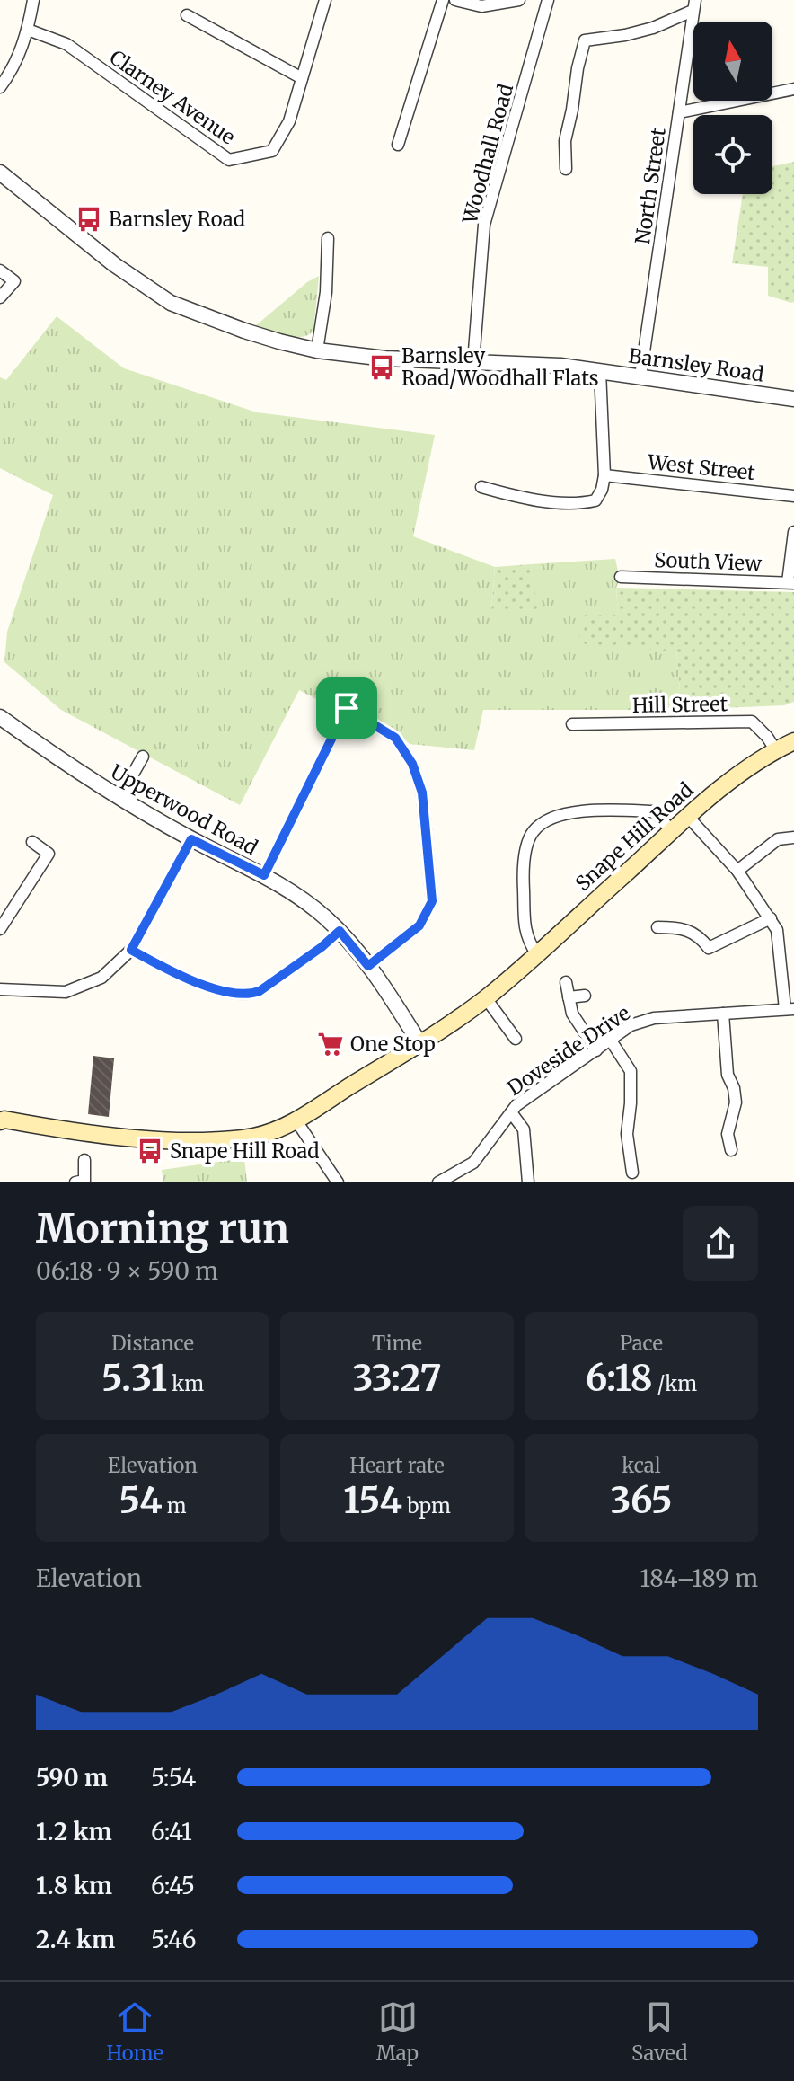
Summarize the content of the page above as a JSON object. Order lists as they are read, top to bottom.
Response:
{
  "streets": {
    "main road": ["Snape Hill Road"],
    "street": [
      "Clarney Avenue",
      "Woodhall Road",
      "North Street",
      "Barnsley Road",
      "West Street",
      "South View",
      "Hill Street",
      "Upperwood Road",
      "Doveside Drive"
    ]
  },
  "crossings": [
    ["Woodhall Road", "Barnsley Road"],
    ["North Street", "Barnsley Road"],
    ["Hill Street", "Snape Hill Road"],
    ["Upperwood Road", "Snape Hill Road"]
  ],
  "places": {
    "bus stop": ["Barnsley Road", "Barnsley Road/Woodhall Flats", "Snape Hill Road"],
    "supermarket": ["One Stop"]
  },
  "north": "top",
  "page": {
    "heading": ["Morning run", "06:18 · 9 × 590 m"],
    "stats": [
      ["Distance", "5.31 km"],
      ["Time", "33:27"],
      ["Pace", "6:18 /km"],
      ["Elevation", "54 m"],
      ["Heart rate", "154 bpm"],
      ["kcal", "365"]
    ],
    "chart": ["Elevation", "184–189 m"],
    "list": [
      {
        "name": "590 m",
        "note": "5:54"
      },
      {
        "name": "1.2 km",
        "note": "6:41"
      },
      {
        "name": "1.8 km",
        "note": "6:45"
      },
      {
        "name": "2.4 km",
        "note": "5:46"
      }
    ],
    "tabs": ["Home", "Map", "Saved"]
  }
}
